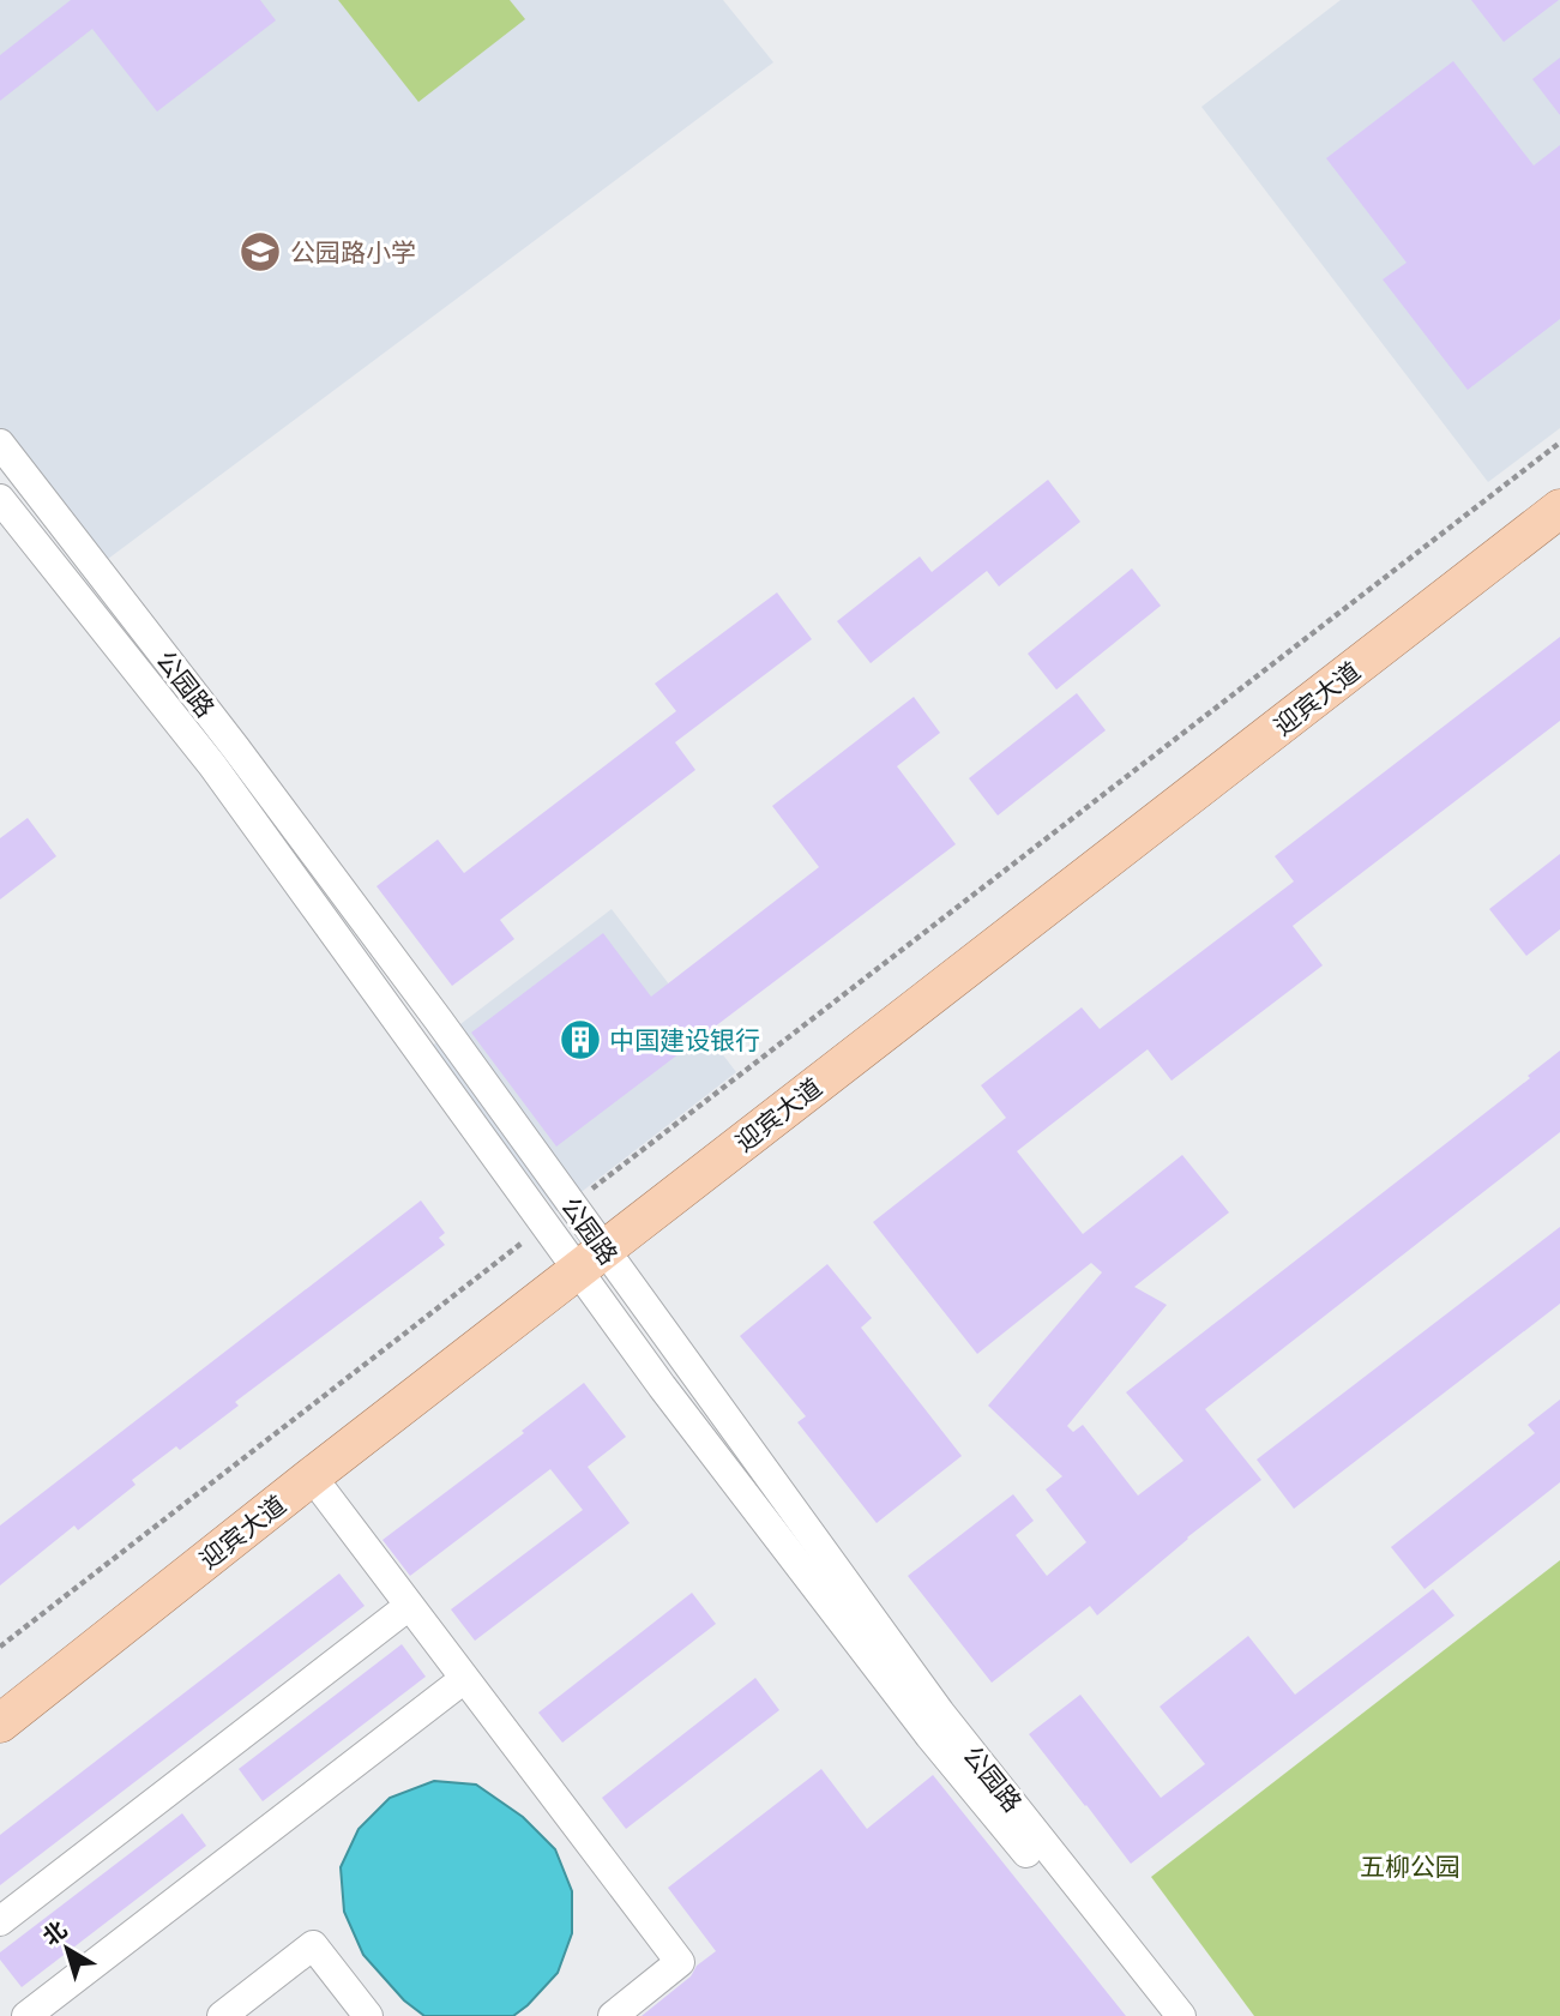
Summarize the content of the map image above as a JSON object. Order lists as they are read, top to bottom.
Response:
{
  "streets": {
    "main road": ["迎宾大道"],
    "street": ["公园路"]
  },
  "crossings": [
    ["公园路", "迎宾大道"]
  ],
  "parks": ["五柳公园"],
  "places": {
    "school or university": ["公园路小学"],
    "building": ["中国建设银行"]
  },
  "north": "top left"
}
